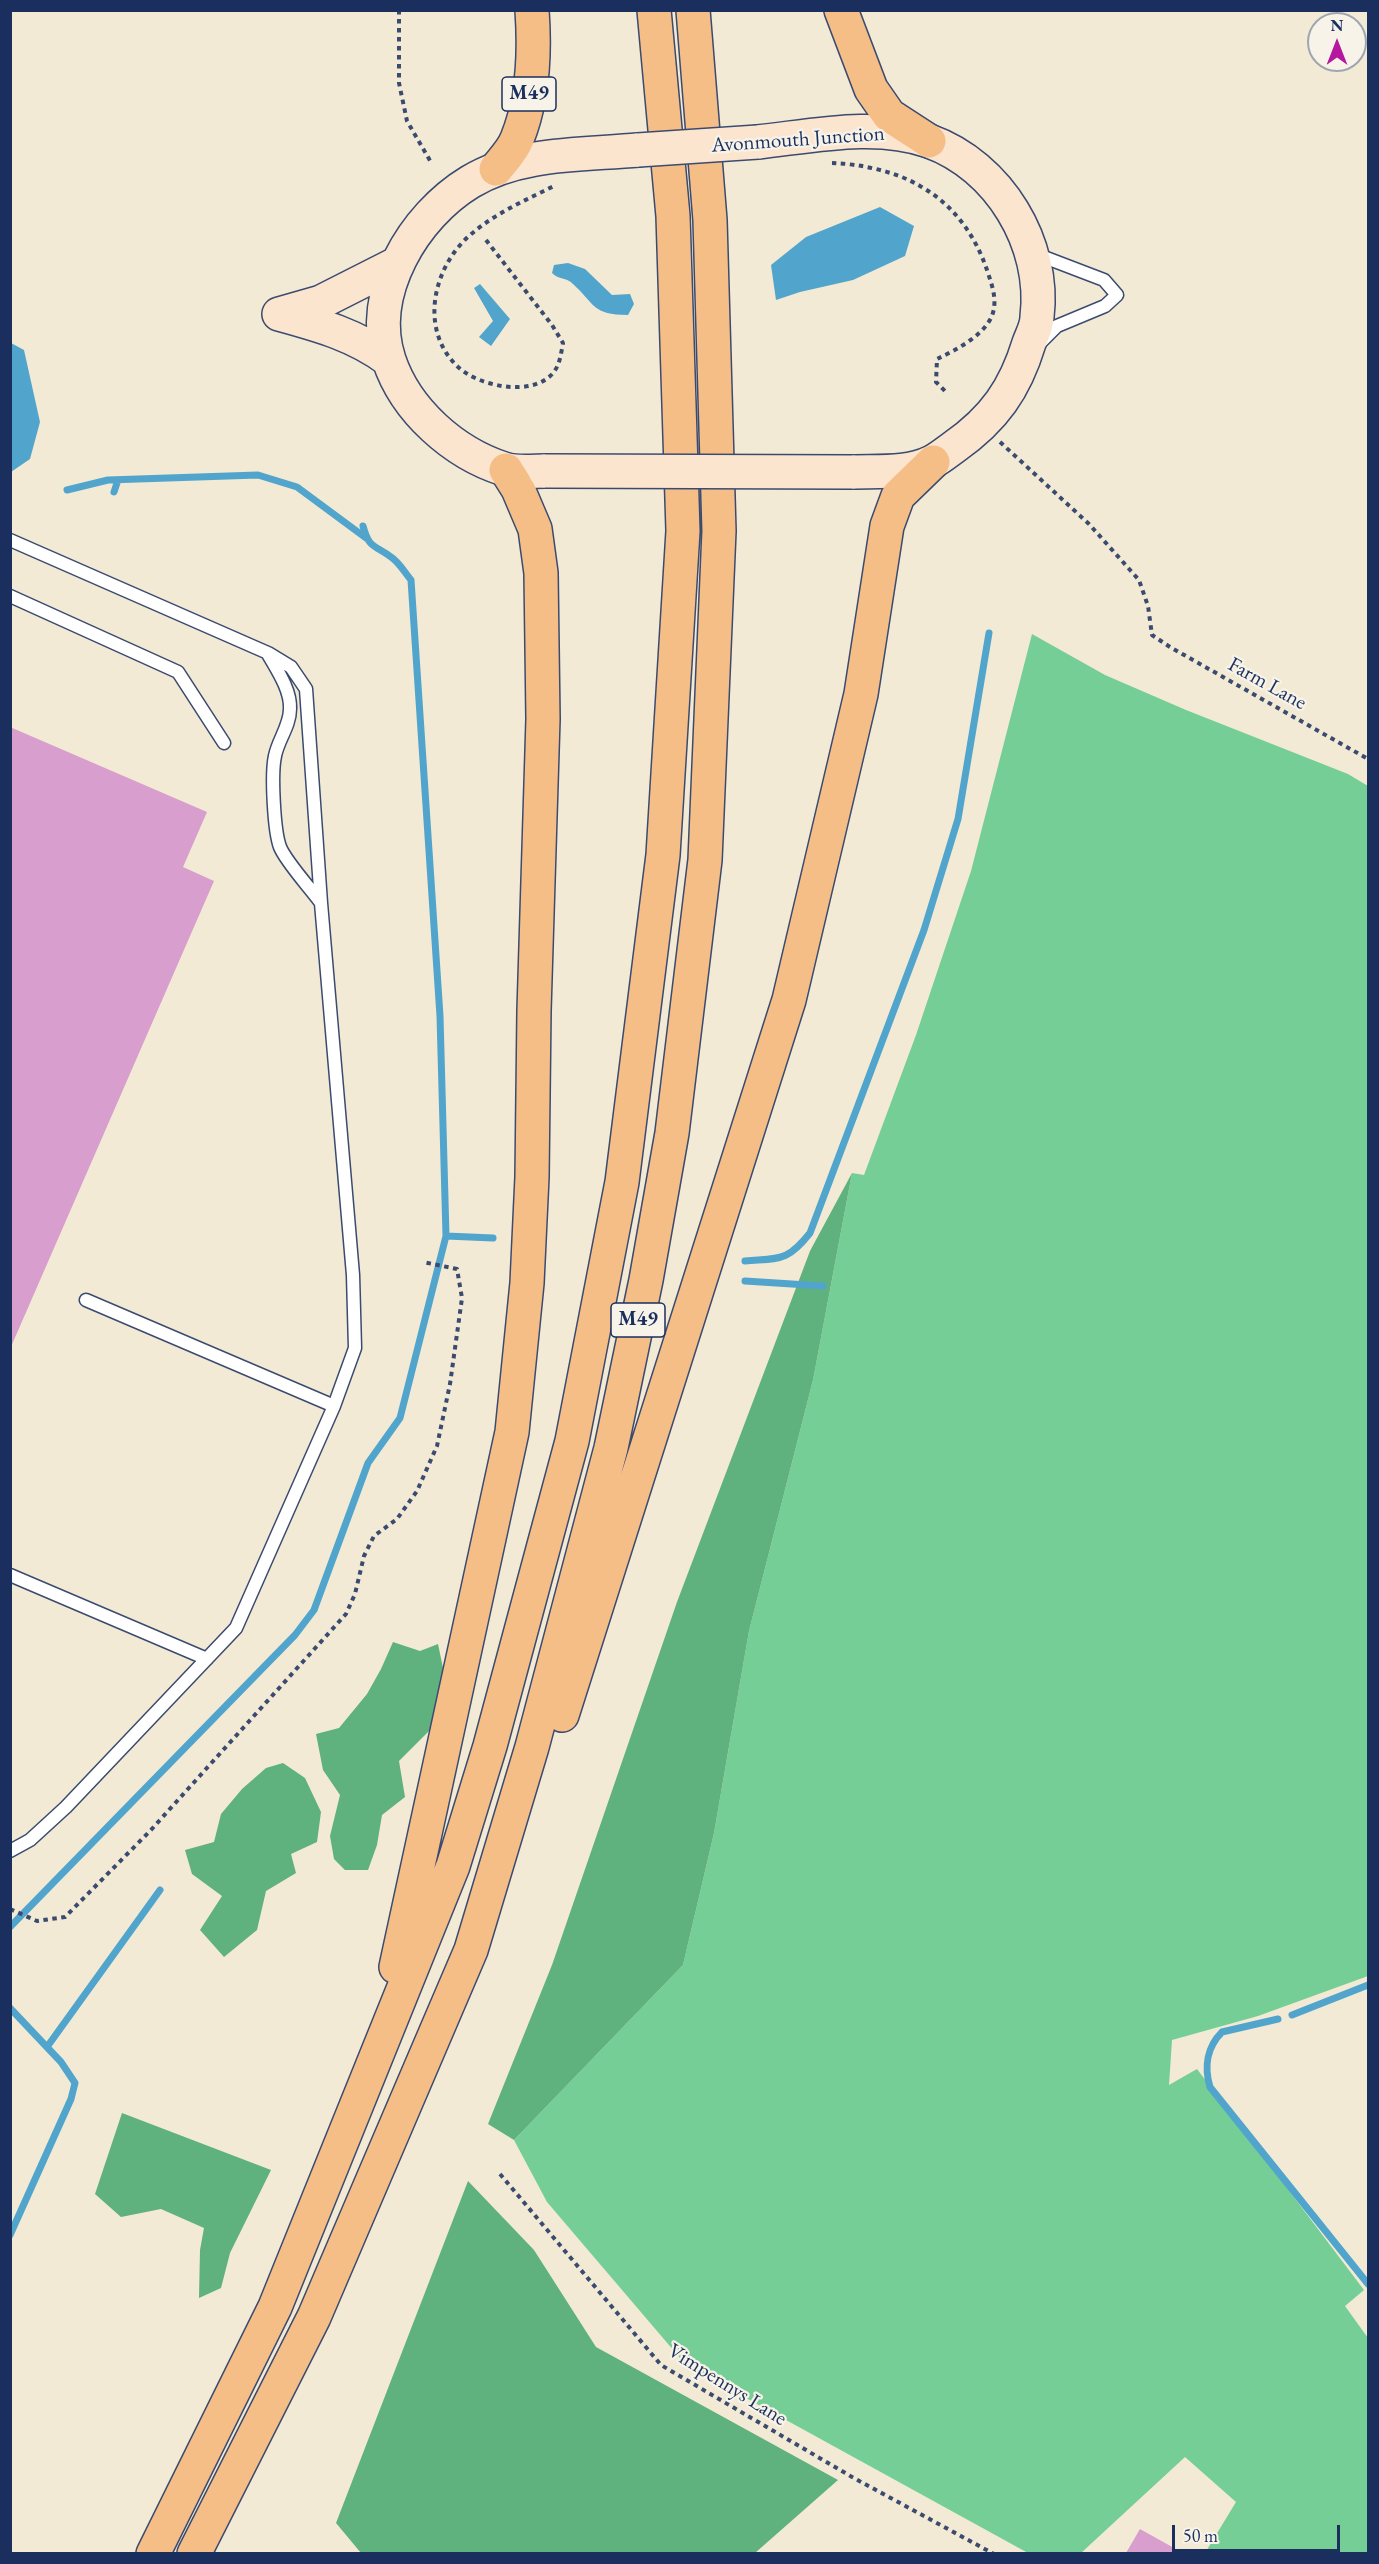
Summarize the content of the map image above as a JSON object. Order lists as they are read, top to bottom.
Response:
{
  "streets": {
    "highway": ["M49"],
    "street": ["Avonmouth Junction"],
    "path": ["Farm Lane", "Vimpennys Lane"]
  },
  "crossings": [
    ["M49", "Avonmouth Junction"]
  ],
  "scale_bar": "50 m",
  "north": "top"
}
